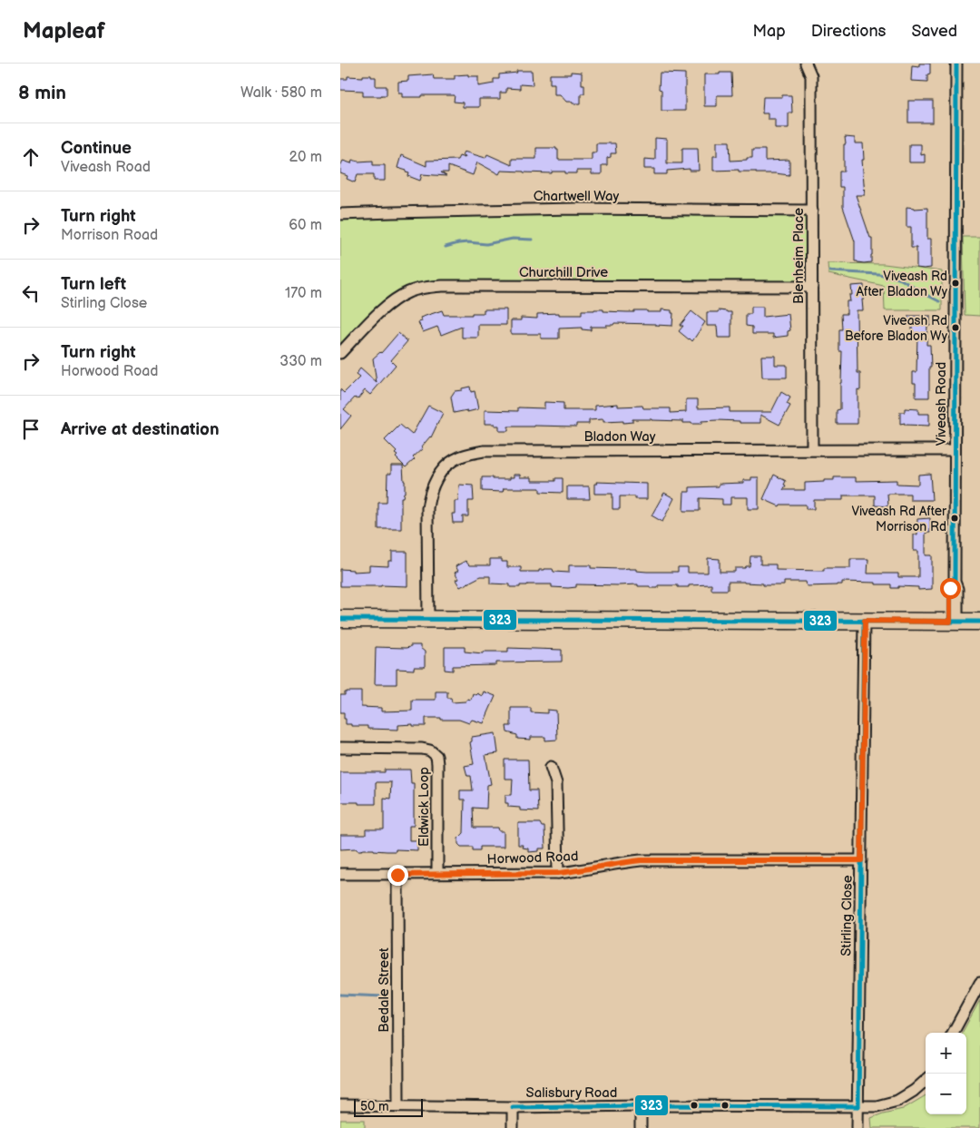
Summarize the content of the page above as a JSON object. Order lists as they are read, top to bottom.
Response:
{
  "streets": {
    "street": [
      "Chartwell Way",
      "Blenheim Place",
      "Churchill Drive",
      "Viveash Road",
      "Bladon Way",
      "Eldwick Loop",
      "Horwood Road",
      "Stirling Close",
      "Bedale Street",
      "Salisbury Road"
    ]
  },
  "crossings": [
    ["Chartwell Way", "Blenheim Place"],
    ["Blenheim Place", "Churchill Drive"],
    ["Blenheim Place", "Bladon Way"],
    ["Viveash Road", "Bladon Way"],
    ["Eldwick Loop", "Horwood Road"],
    ["Horwood Road", "Stirling Close"],
    ["Horwood Road", "Bedale Street"],
    ["Stirling Close", "Salisbury Road"],
    ["Bedale Street", "Salisbury Road"]
  ],
  "places": ["Viveash Rd After Bladon Wy", "Viveash Rd Before Bladon Wy", "Viveash Rd After Morrison Rd"],
  "lines": ["transit line 323"],
  "scale_bar": "50 m",
  "page": {
    "header": "Mapleaf",
    "nav": ["Map", "Directions", "Saved"],
    "heading": ["8 min", "Walk · 580 m"],
    "list": [
      ["Continue", "Viveash Road", "20 m"],
      ["Turn right", "Morrison Road", "60 m"],
      ["Turn left", "Stirling Close", "170 m"],
      ["Turn right", "Horwood Road", "330 m"],
      "Arrive at destination"
    ],
    "map_buttons": ["+", "−"],
    "scale": "50 m"
  }
}
